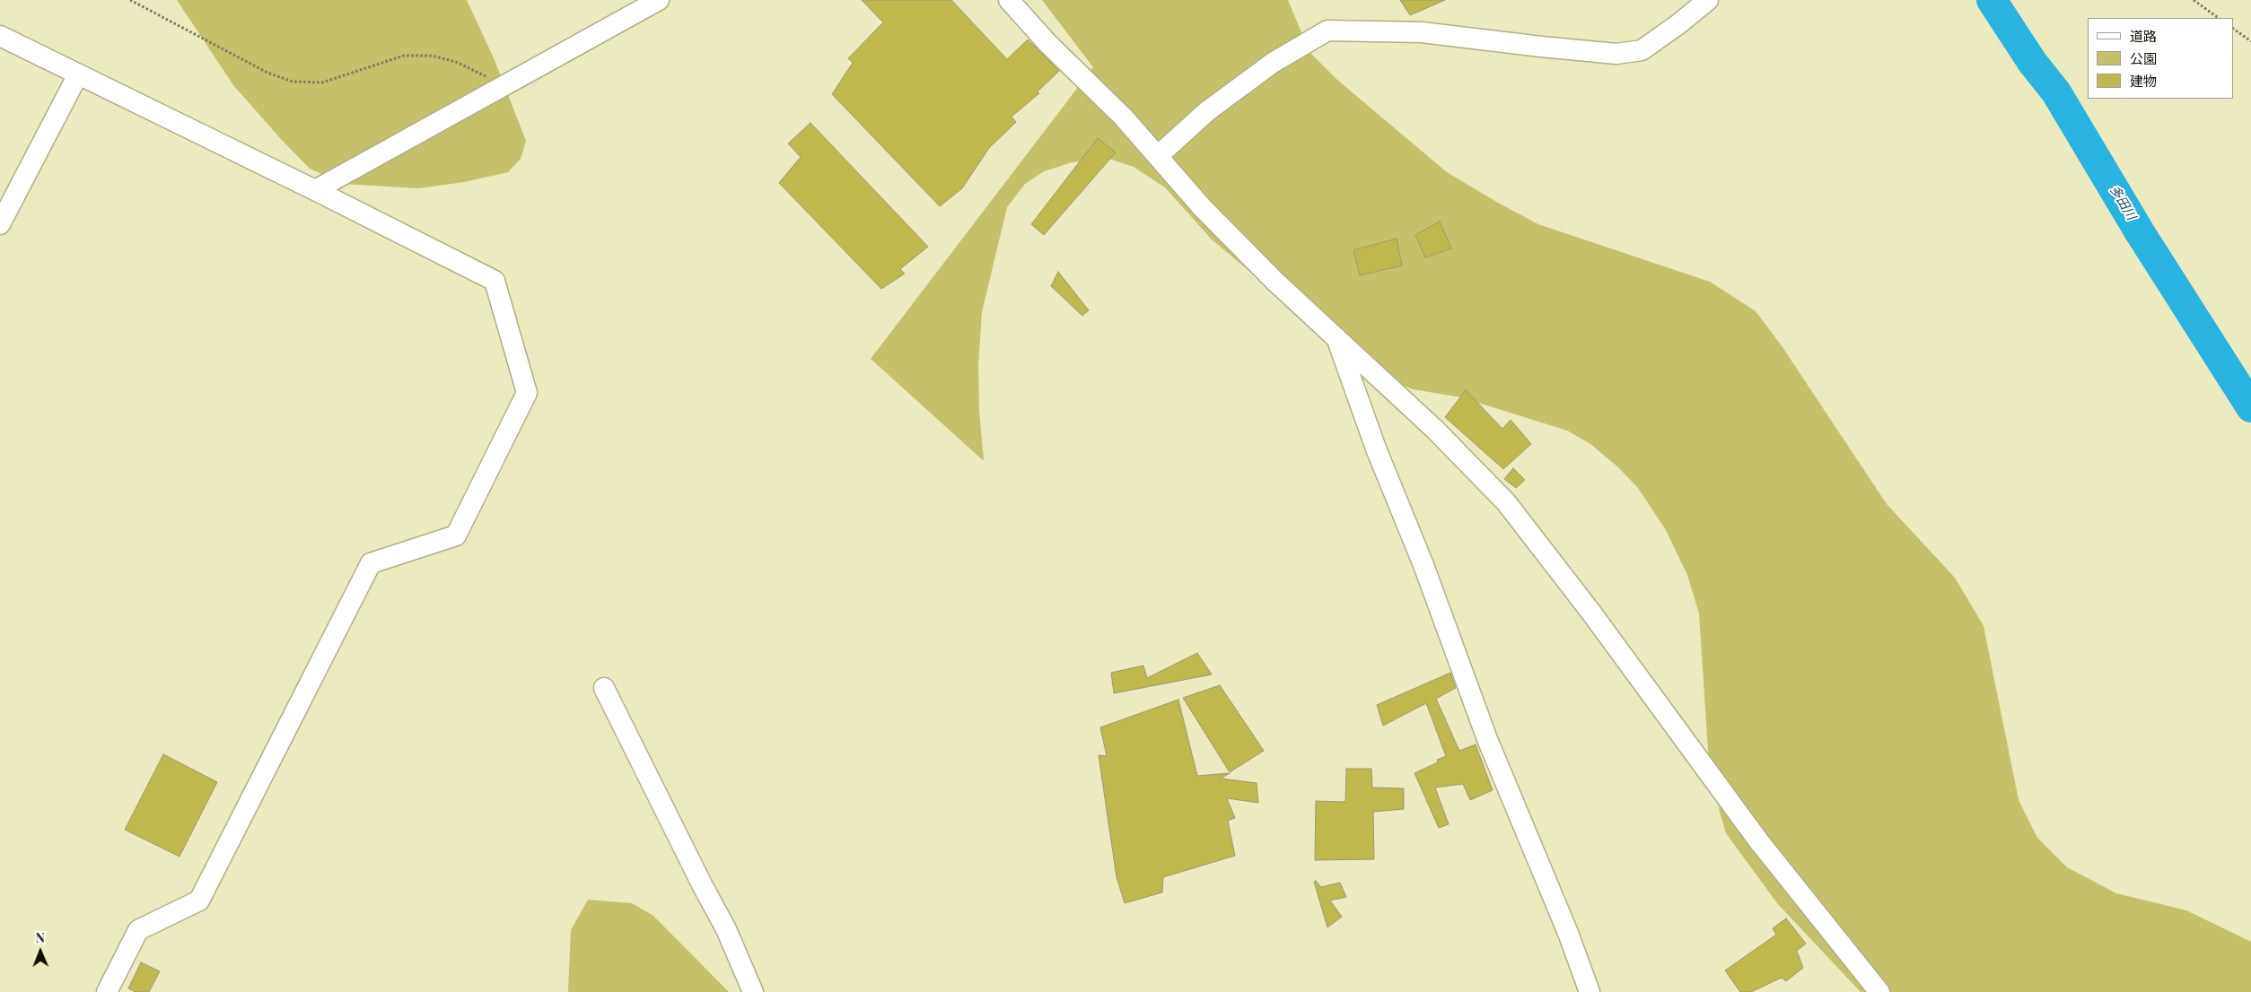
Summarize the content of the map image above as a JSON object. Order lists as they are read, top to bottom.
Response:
{
  "water": ["多田川"],
  "legend": ["道路", "公園", "建物"],
  "north": "top"
}
